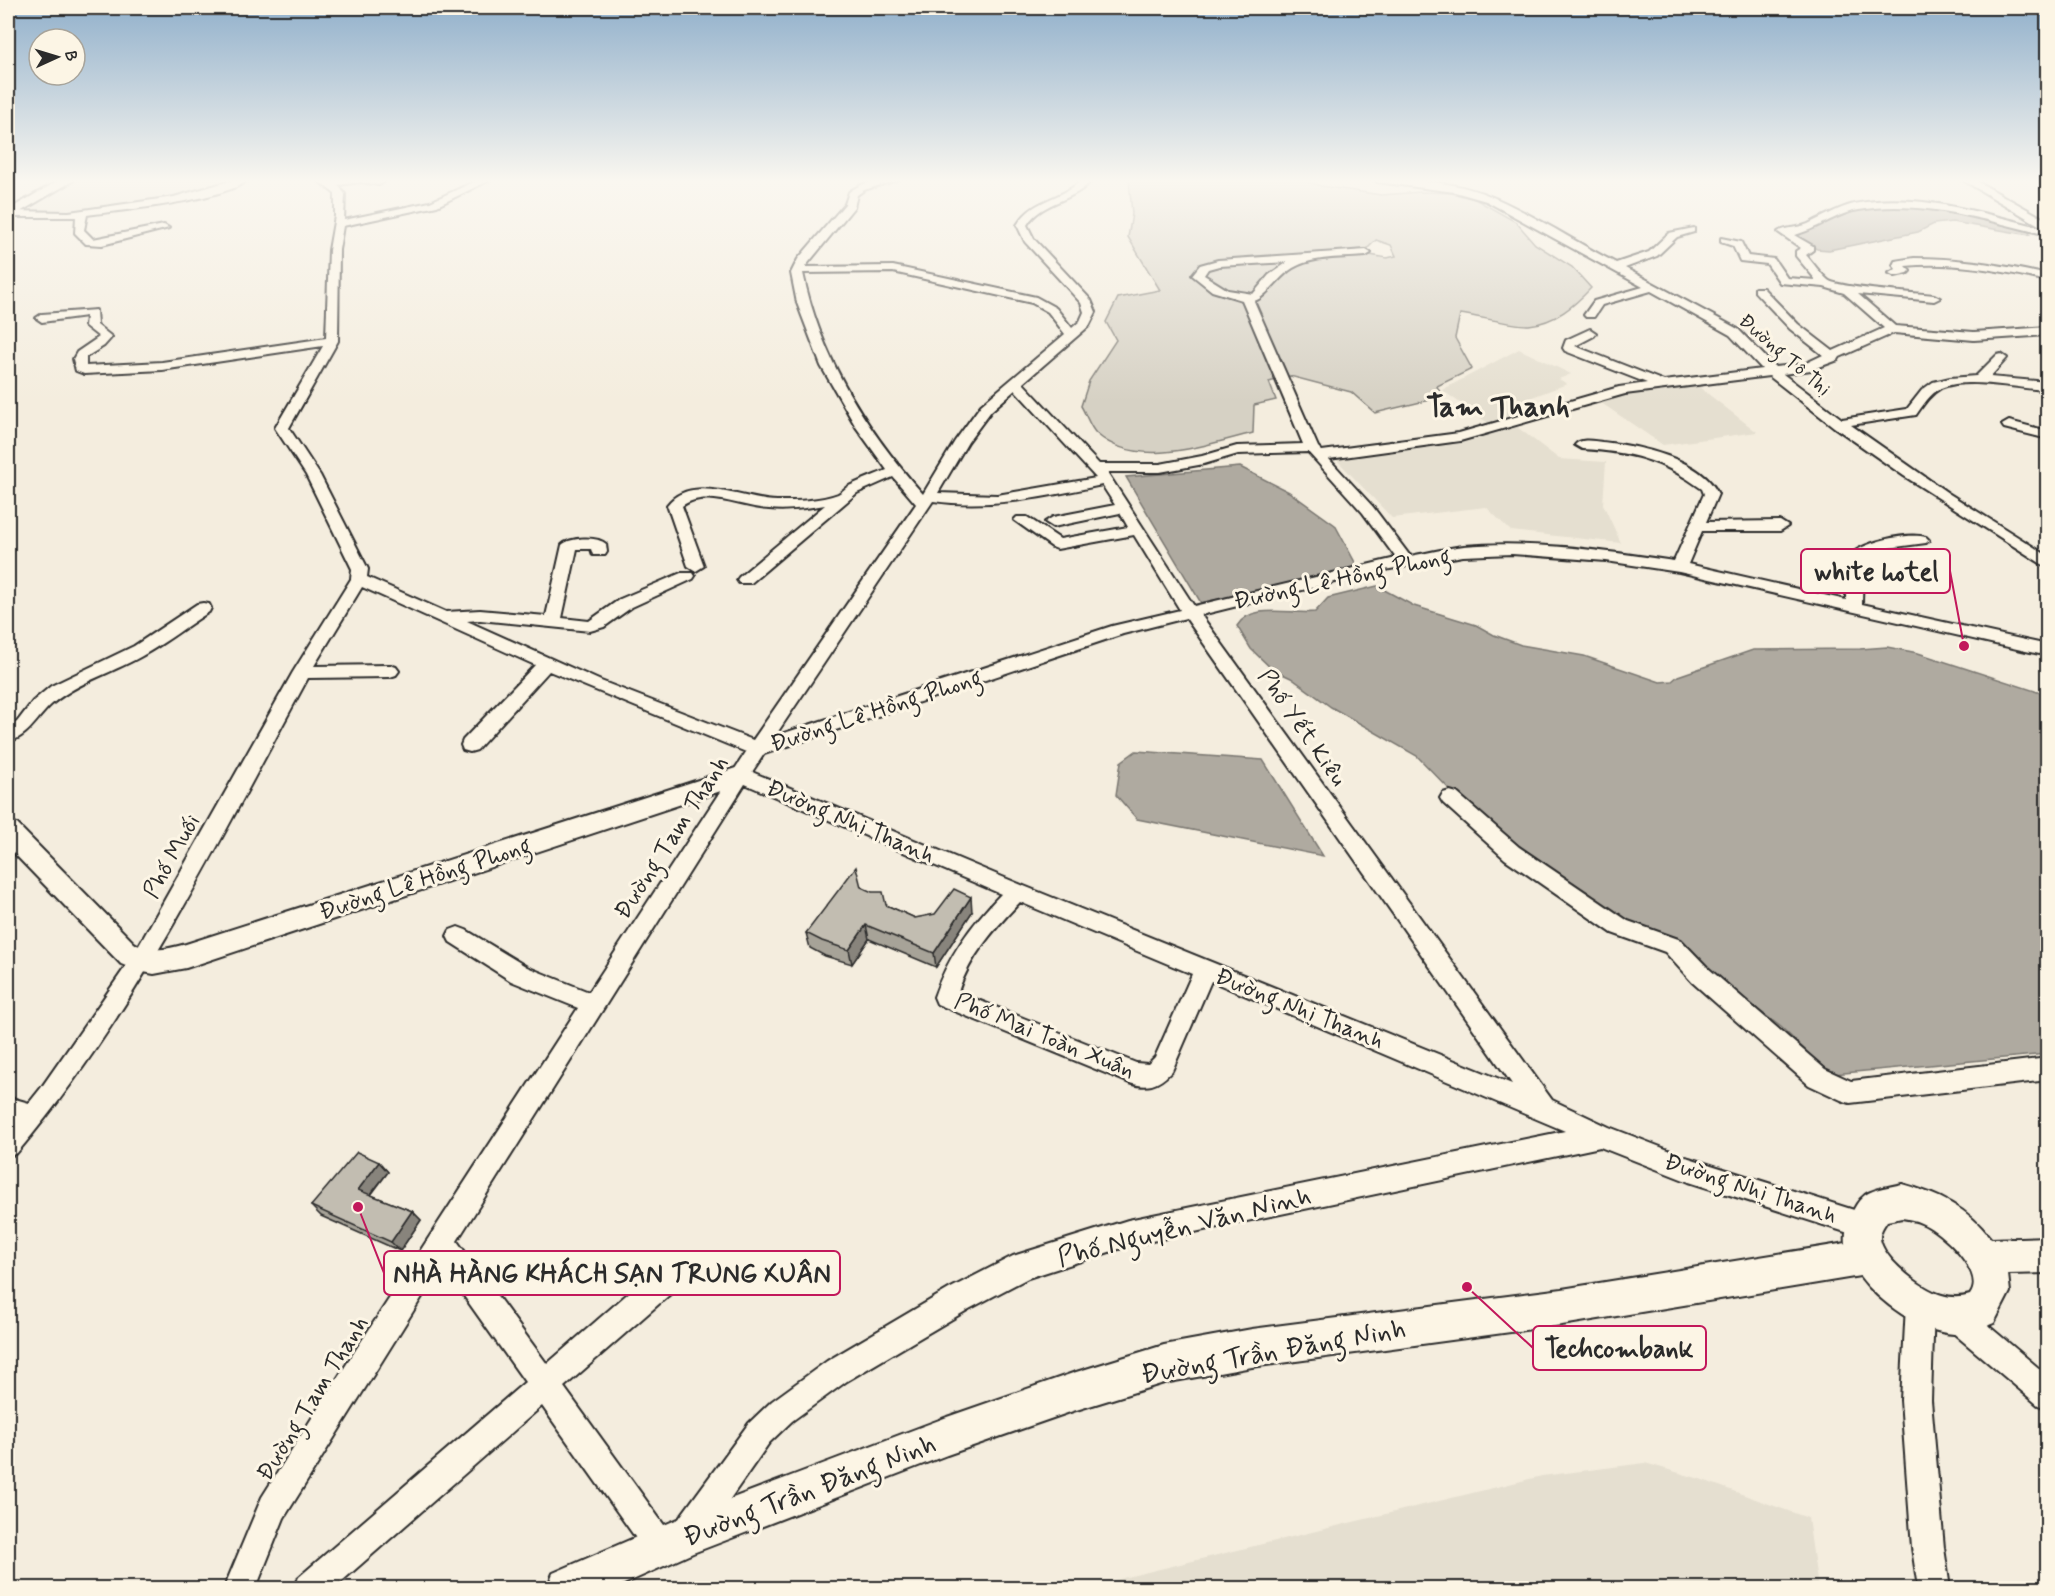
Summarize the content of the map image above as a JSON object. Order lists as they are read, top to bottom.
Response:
{
  "streets": {
    "main road": ["Đường Lê Hồng Phong", "Đường Trần Đăng Ninh"],
    "street": [
      "Đường Tô Thị",
      "Phố Yết Kiêu",
      "Đường Nhị Thanh",
      "Đường Tam Thanh",
      "Phố Muối",
      "Phố Mai Toàn Xuân",
      "Phố Nguyễn Văn Ninh"
    ]
  },
  "crossings": [
    ["Đường Lê Hồng Phong", "Phố Yết Kiêu"],
    ["Đường Lê Hồng Phong", "Đường Nhị Thanh"],
    ["Đường Lê Hồng Phong", "Đường Tam Thanh"],
    ["Đường Lê Hồng Phong", "Phố Muối"],
    ["Phố Yết Kiêu", "Đường Nhị Thanh"],
    ["Phố Yết Kiêu", "Đường Tam Thanh"],
    ["Đường Nhị Thanh", "Đường Tam Thanh"],
    ["Đường Nhị Thanh", "Phố Muối"],
    ["Đường Nhị Thanh", "Phố Mai Toàn Xuân"],
    ["Đường Nhị Thanh", "Phố Nguyễn Văn Ninh"],
    ["Đường Nhị Thanh", "Đường Trần Đăng Ninh"],
    ["Phố Nguyễn Văn Ninh", "Đường Trần Đăng Ninh"]
  ],
  "districts": ["Tam Thanh"],
  "places": ["white hotel", "NHÀ HÀNG KHÁCH SẠN TRUNG XUÂN", "Techcombank"],
  "north": "right"
}
